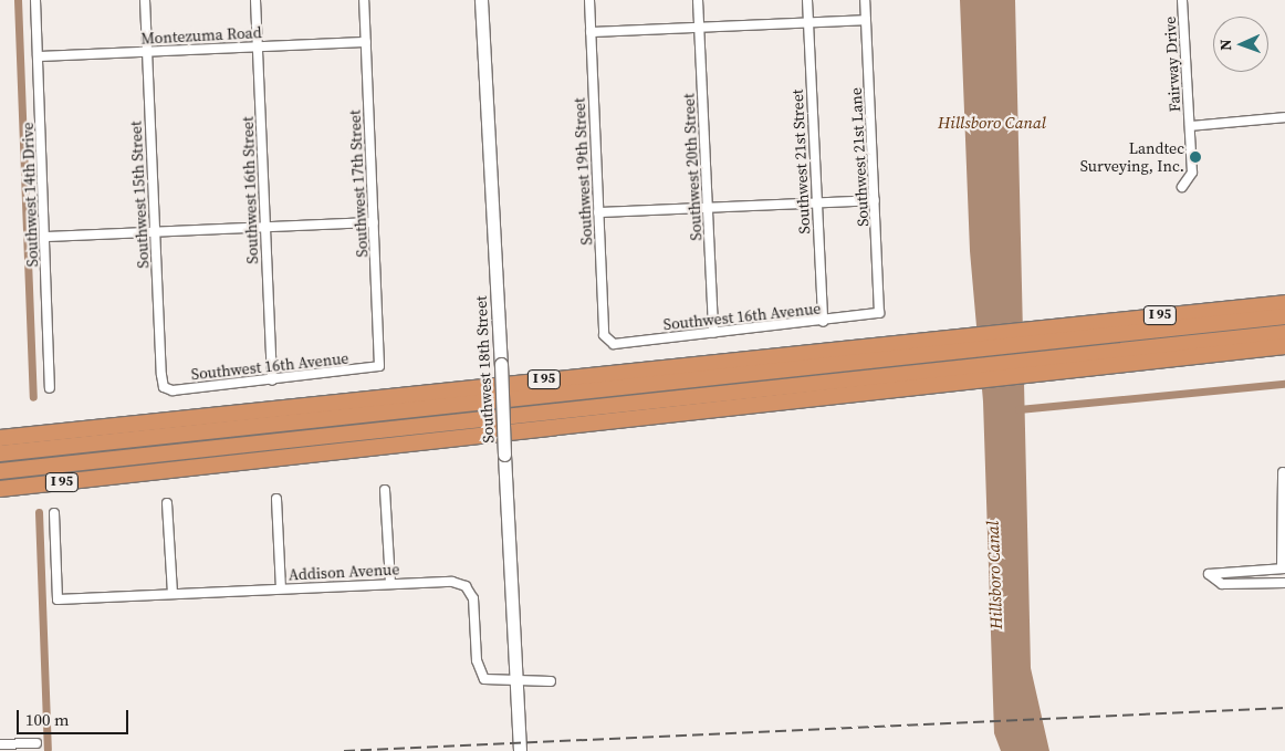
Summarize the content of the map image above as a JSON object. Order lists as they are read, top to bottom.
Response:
{
  "streets": {
    "highway": ["I 95"],
    "main road": ["Southwest 18th Street"],
    "street": [
      "Montezuma Road",
      "Fairway Drive",
      "Southwest 21st Lane",
      "Southwest 21st Street",
      "Southwest 20th Street",
      "Southwest 19th Street",
      "Southwest 17th Street",
      "Southwest 16th Street",
      "Southwest 14th Drive",
      "Southwest 15th Street",
      "Southwest 16th Avenue",
      "Addison Avenue"
    ]
  },
  "crossings": [
    ["Montezuma Road", "Southwest 17th Street"],
    ["Montezuma Road", "Southwest 16th Street"],
    ["Montezuma Road", "Southwest 14th Drive"],
    ["Montezuma Road", "Southwest 15th Street"],
    ["Southwest 21st Lane", "Southwest 16th Avenue"],
    ["Southwest 21st Street", "Southwest 16th Avenue"],
    ["Southwest 20th Street", "Southwest 16th Avenue"],
    ["Southwest 19th Street", "Southwest 16th Avenue"],
    ["Southwest 17th Street", "Southwest 16th Avenue"],
    ["Southwest 16th Street", "Southwest 16th Avenue"],
    ["Southwest 15th Street", "Southwest 16th Avenue"],
    ["Southwest 18th Street", "Addison Avenue"]
  ],
  "water": ["Hillsboro Canal"],
  "places": ["Landtec Surveying, Inc."],
  "scale_bar": "100 m",
  "north": "left"
}
